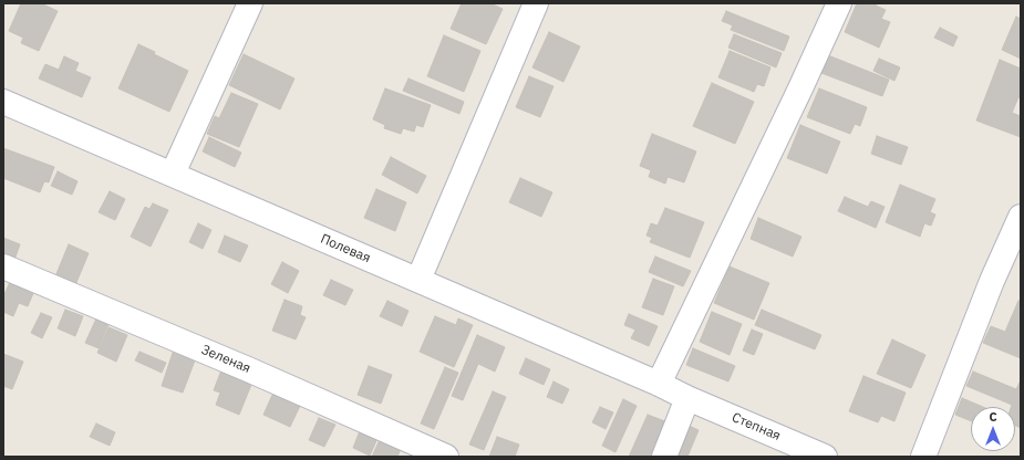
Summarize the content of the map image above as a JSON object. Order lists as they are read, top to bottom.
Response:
{
  "streets": {
    "street": ["Полевая", "Зеленая", "Степная"]
  },
  "crossings": [
    ["Полевая", "Степная"]
  ],
  "north": "top"
}
